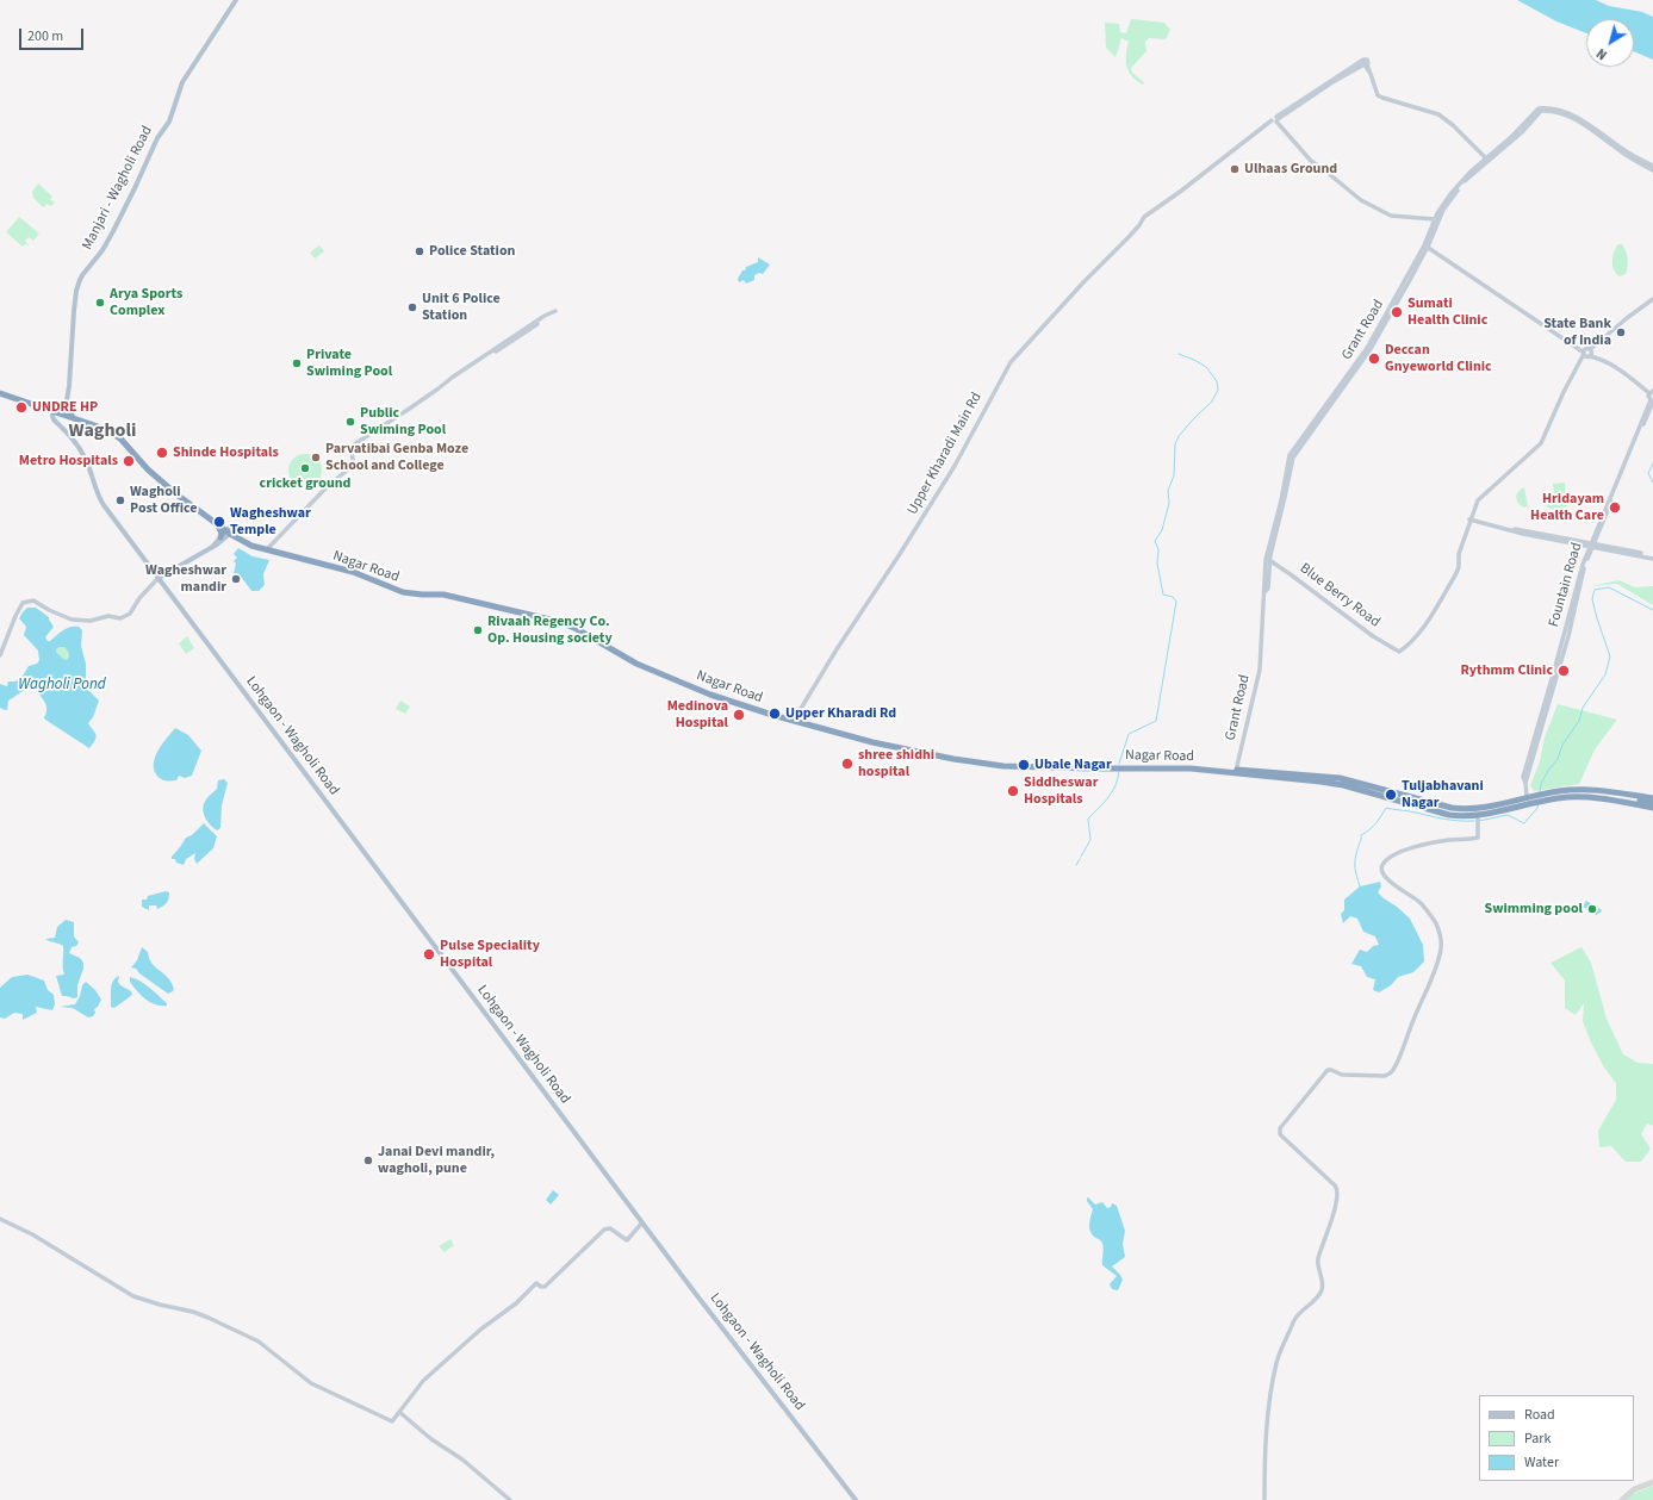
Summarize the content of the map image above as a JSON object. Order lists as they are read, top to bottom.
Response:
{
  "streets": {
    "highway": ["Nagar Road"],
    "main road": ["Manjari - Wagholi Road", "Lohgaon - Wagholi Road"],
    "street": [
      "Grant Road",
      "Upper Kharadi Main Rd",
      "Fountain Road",
      "Blue Berry Road"
    ]
  },
  "crossings": [
    ["Manjari - Wagholi Road", "Nagar Road"],
    ["Grant Road", "Upper Kharadi Main Rd"],
    ["Grant Road", "Nagar Road"],
    ["Grant Road", "Blue Berry Road"],
    ["Upper Kharadi Main Rd", "Nagar Road"],
    ["Nagar Road", "Fountain Road"],
    ["Nagar Road", "Lohgaon - Wagholi Road"]
  ],
  "districts": ["Wagholi"],
  "water": ["Wagholi Pond"],
  "places": [
    "Ulhaas Ground",
    "Police Station",
    "Arya Sports Complex",
    "Unit 6 Police Station",
    "Sumati Health Clinic",
    "State Bank of India",
    "Deccan Gnyeworld Clinic",
    "Private Swiming Pool",
    "UNDRE HP",
    "Public Swiming Pool",
    "Shinde Hospitals",
    "Parvatibai Genba Moze School and College",
    "Metro Hospitals",
    "cricket ground",
    "Wagholi Post Office",
    "Hridayam Health Care",
    "Wagheshwar Temple",
    "Wagheshwar mandir",
    "Rivaah Regency Co. Op. Housing society",
    "Rythmm Clinic",
    "Upper Kharadi Rd",
    "Medinova Hospital",
    "shree shidhi hospital",
    "Ubale Nagar",
    "Siddheswar Hospitals",
    "Tuljabhavani Nagar",
    "Swimming pool",
    "Pulse Speciality Hospital",
    "Janai Devi mandir, wagholi, pune"
  ],
  "legend": ["Road", "Park", "Water"],
  "scale_bar": "200 m",
  "north": "bottom left"
}
